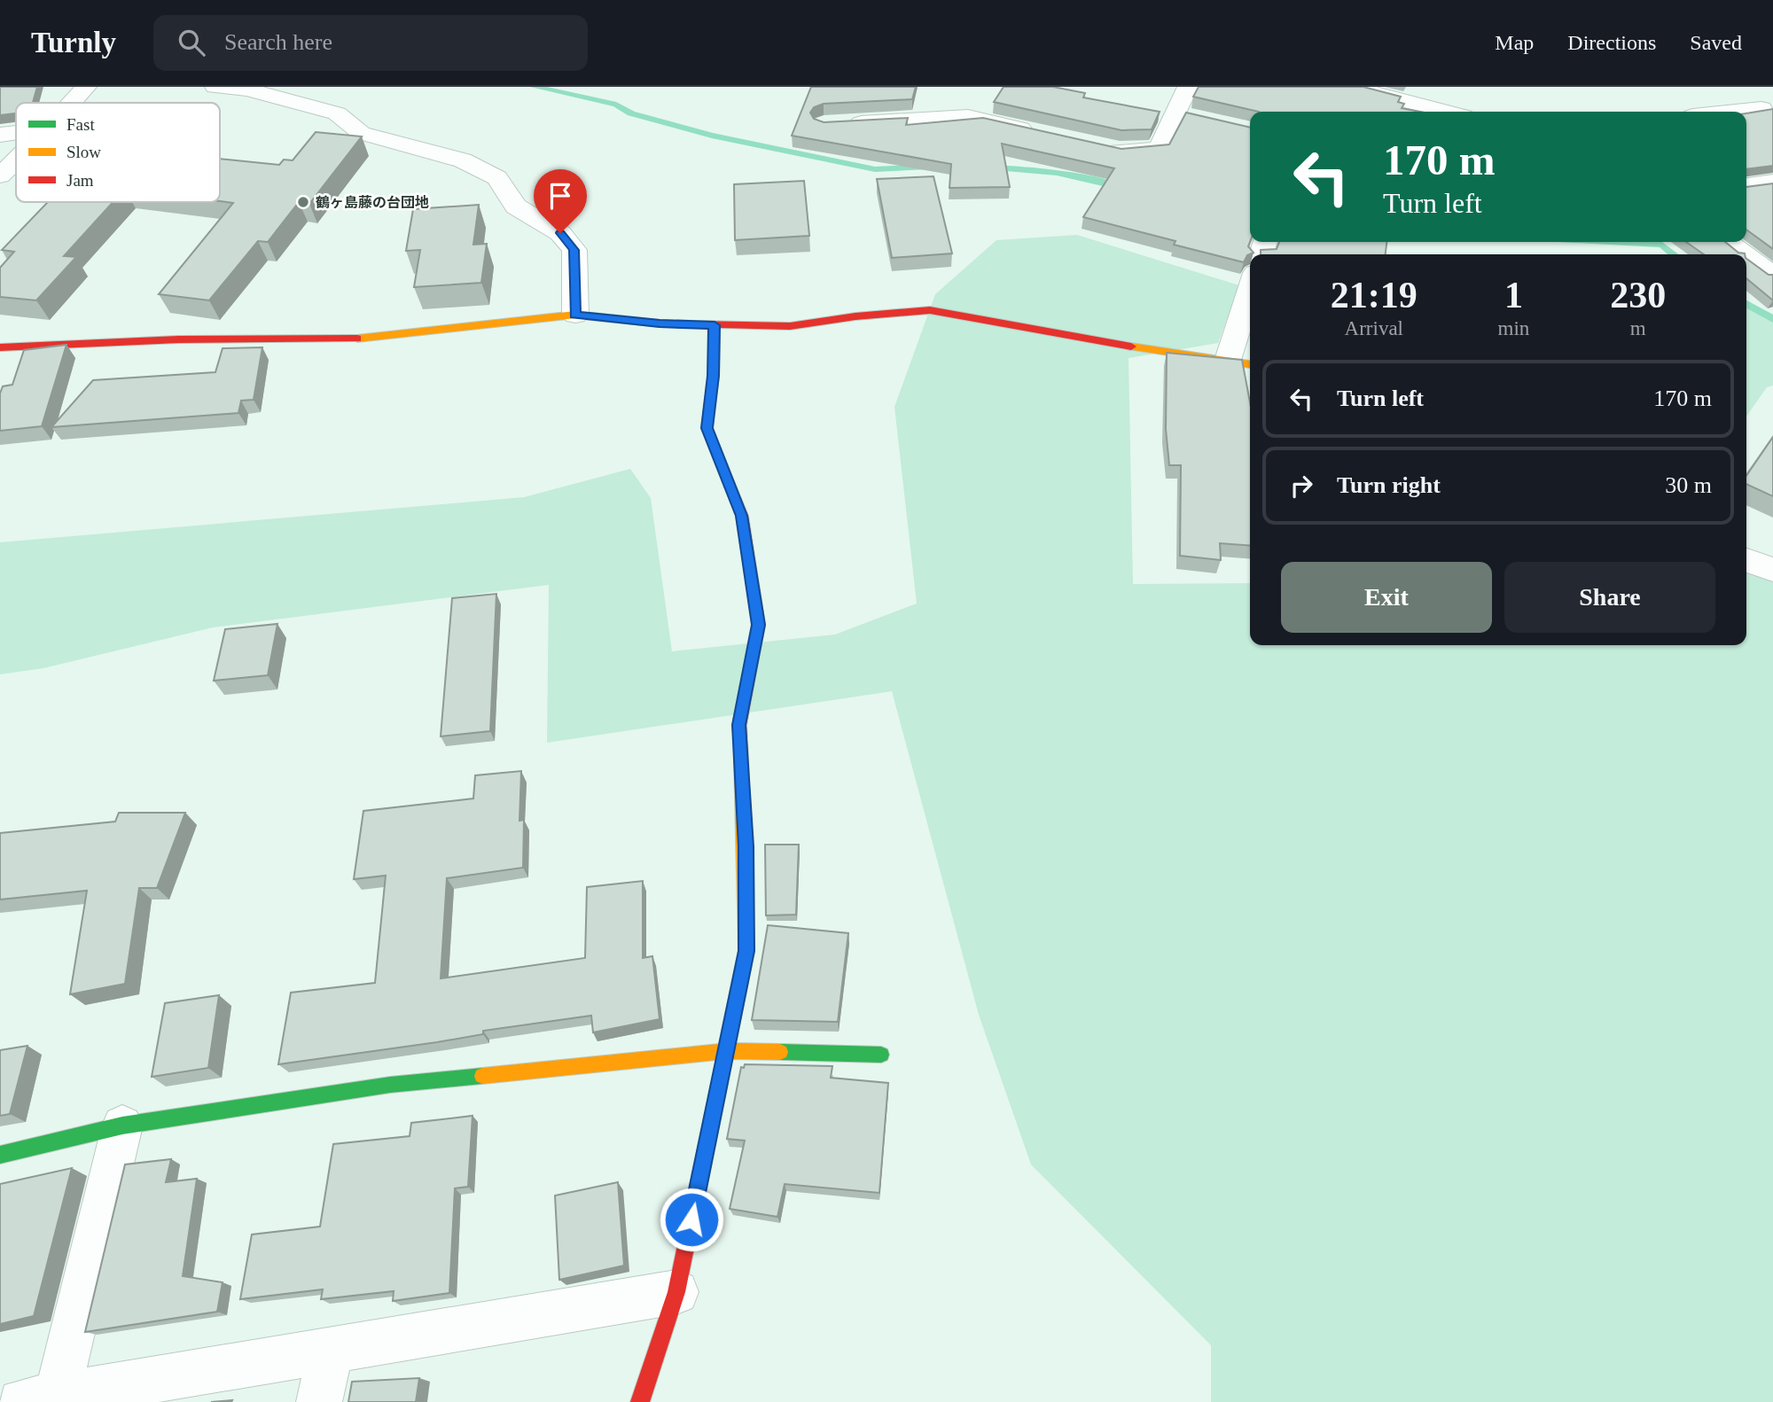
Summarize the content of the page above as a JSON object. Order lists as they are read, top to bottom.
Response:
{
  "places": ["鶴ヶ島藤の台団地"],
  "legend": ["Fast", "Slow", "Jam"],
  "page": {
    "header": "Turnly",
    "search": "Search here",
    "nav": ["Map", "Directions", "Saved"],
    "turn": ["170 m", "Turn left"],
    "eta": [
      "21:19",
      "Arrival",
      "1",
      "min",
      "230",
      "m"
    ],
    "list": [
      {
        "name": "Turn left",
        "value": "170 m"
      },
      {
        "name": "Turn right",
        "value": "30 m"
      }
    ],
    "buttons": ["Exit", "Share"]
  }
}
